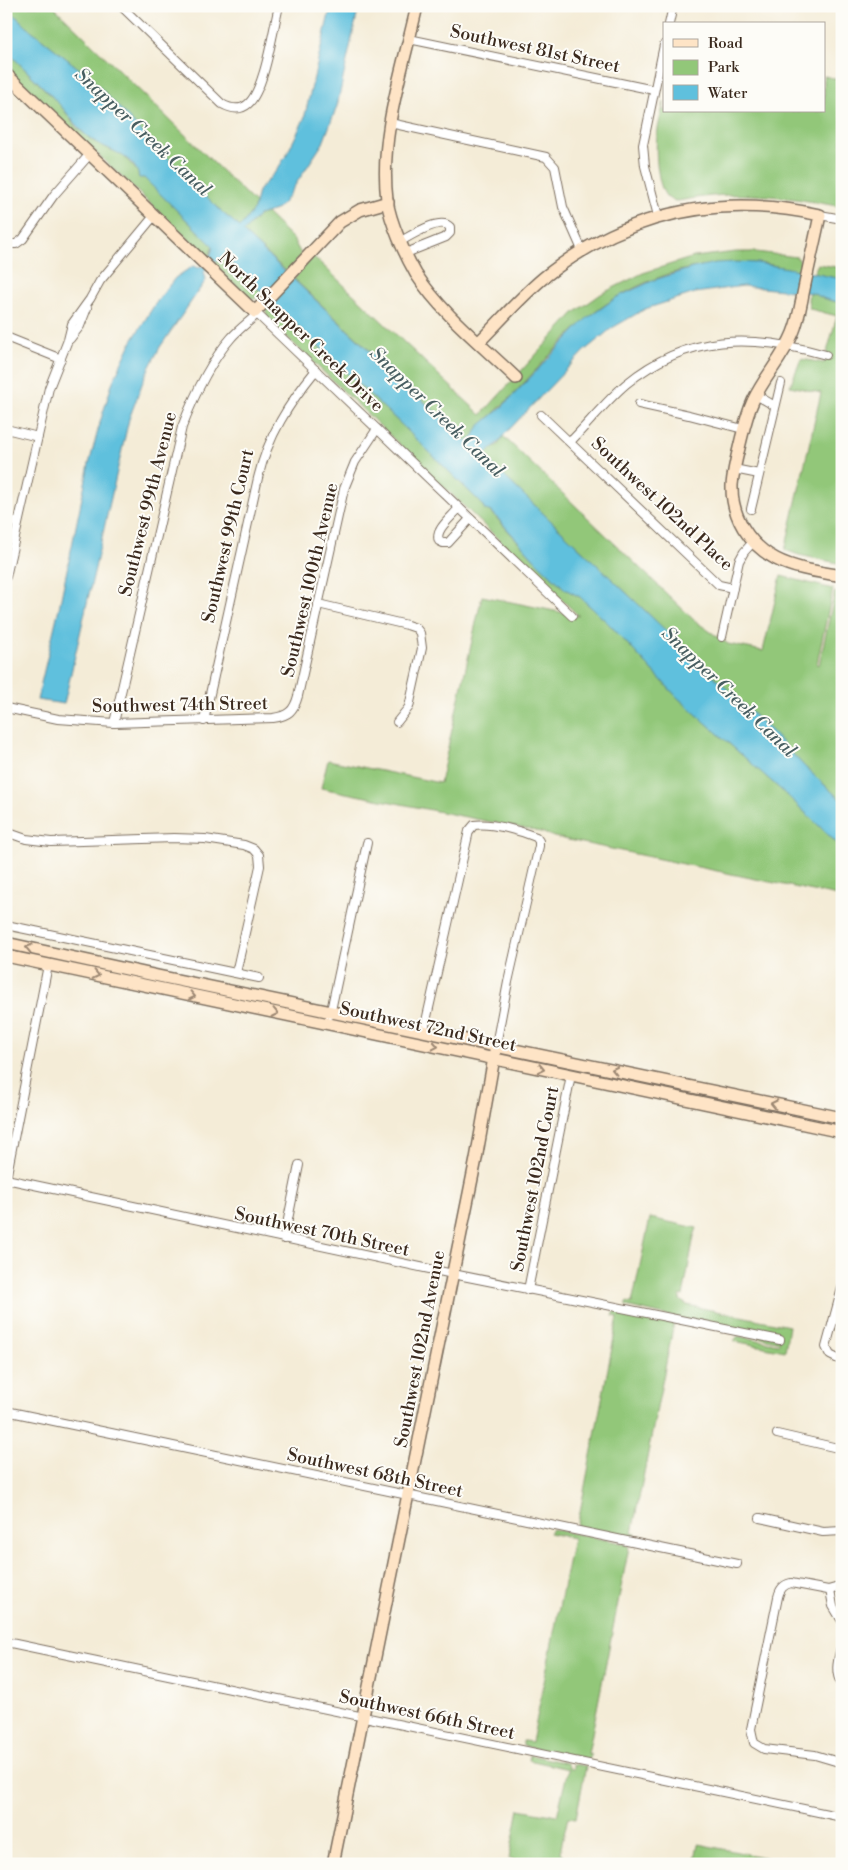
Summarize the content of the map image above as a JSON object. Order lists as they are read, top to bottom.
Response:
{
  "streets": {
    "street": [
      "Southwest 81st Street",
      "North Snapper Creek Drive",
      "Southwest 99th Avenue",
      "Southwest 102nd Place",
      "Southwest 99th Court",
      "Southwest 100th Avenue",
      "Southwest 74th Street",
      "Southwest 72nd Street",
      "Southwest 102nd Court",
      "Southwest 70th Street",
      "Southwest 102nd Avenue",
      "Southwest 68th Street",
      "Southwest 66th Street"
    ]
  },
  "crossings": [
    ["North Snapper Creek Drive", "Southwest 99th Avenue"],
    ["North Snapper Creek Drive", "Southwest 99th Court"],
    ["North Snapper Creek Drive", "Southwest 100th Avenue"],
    ["Southwest 99th Avenue", "Southwest 74th Street"],
    ["Southwest 99th Court", "Southwest 74th Street"],
    ["Southwest 100th Avenue", "Southwest 74th Street"],
    ["Southwest 72nd Street", "Southwest 102nd Court"],
    ["Southwest 72nd Street", "Southwest 102nd Avenue"],
    ["Southwest 102nd Court", "Southwest 70th Street"],
    ["Southwest 70th Street", "Southwest 102nd Avenue"],
    ["Southwest 102nd Avenue", "Southwest 68th Street"],
    ["Southwest 102nd Avenue", "Southwest 66th Street"]
  ],
  "water": ["Snapper Creek Canal"],
  "legend": ["Road", "Park", "Water"]
}
